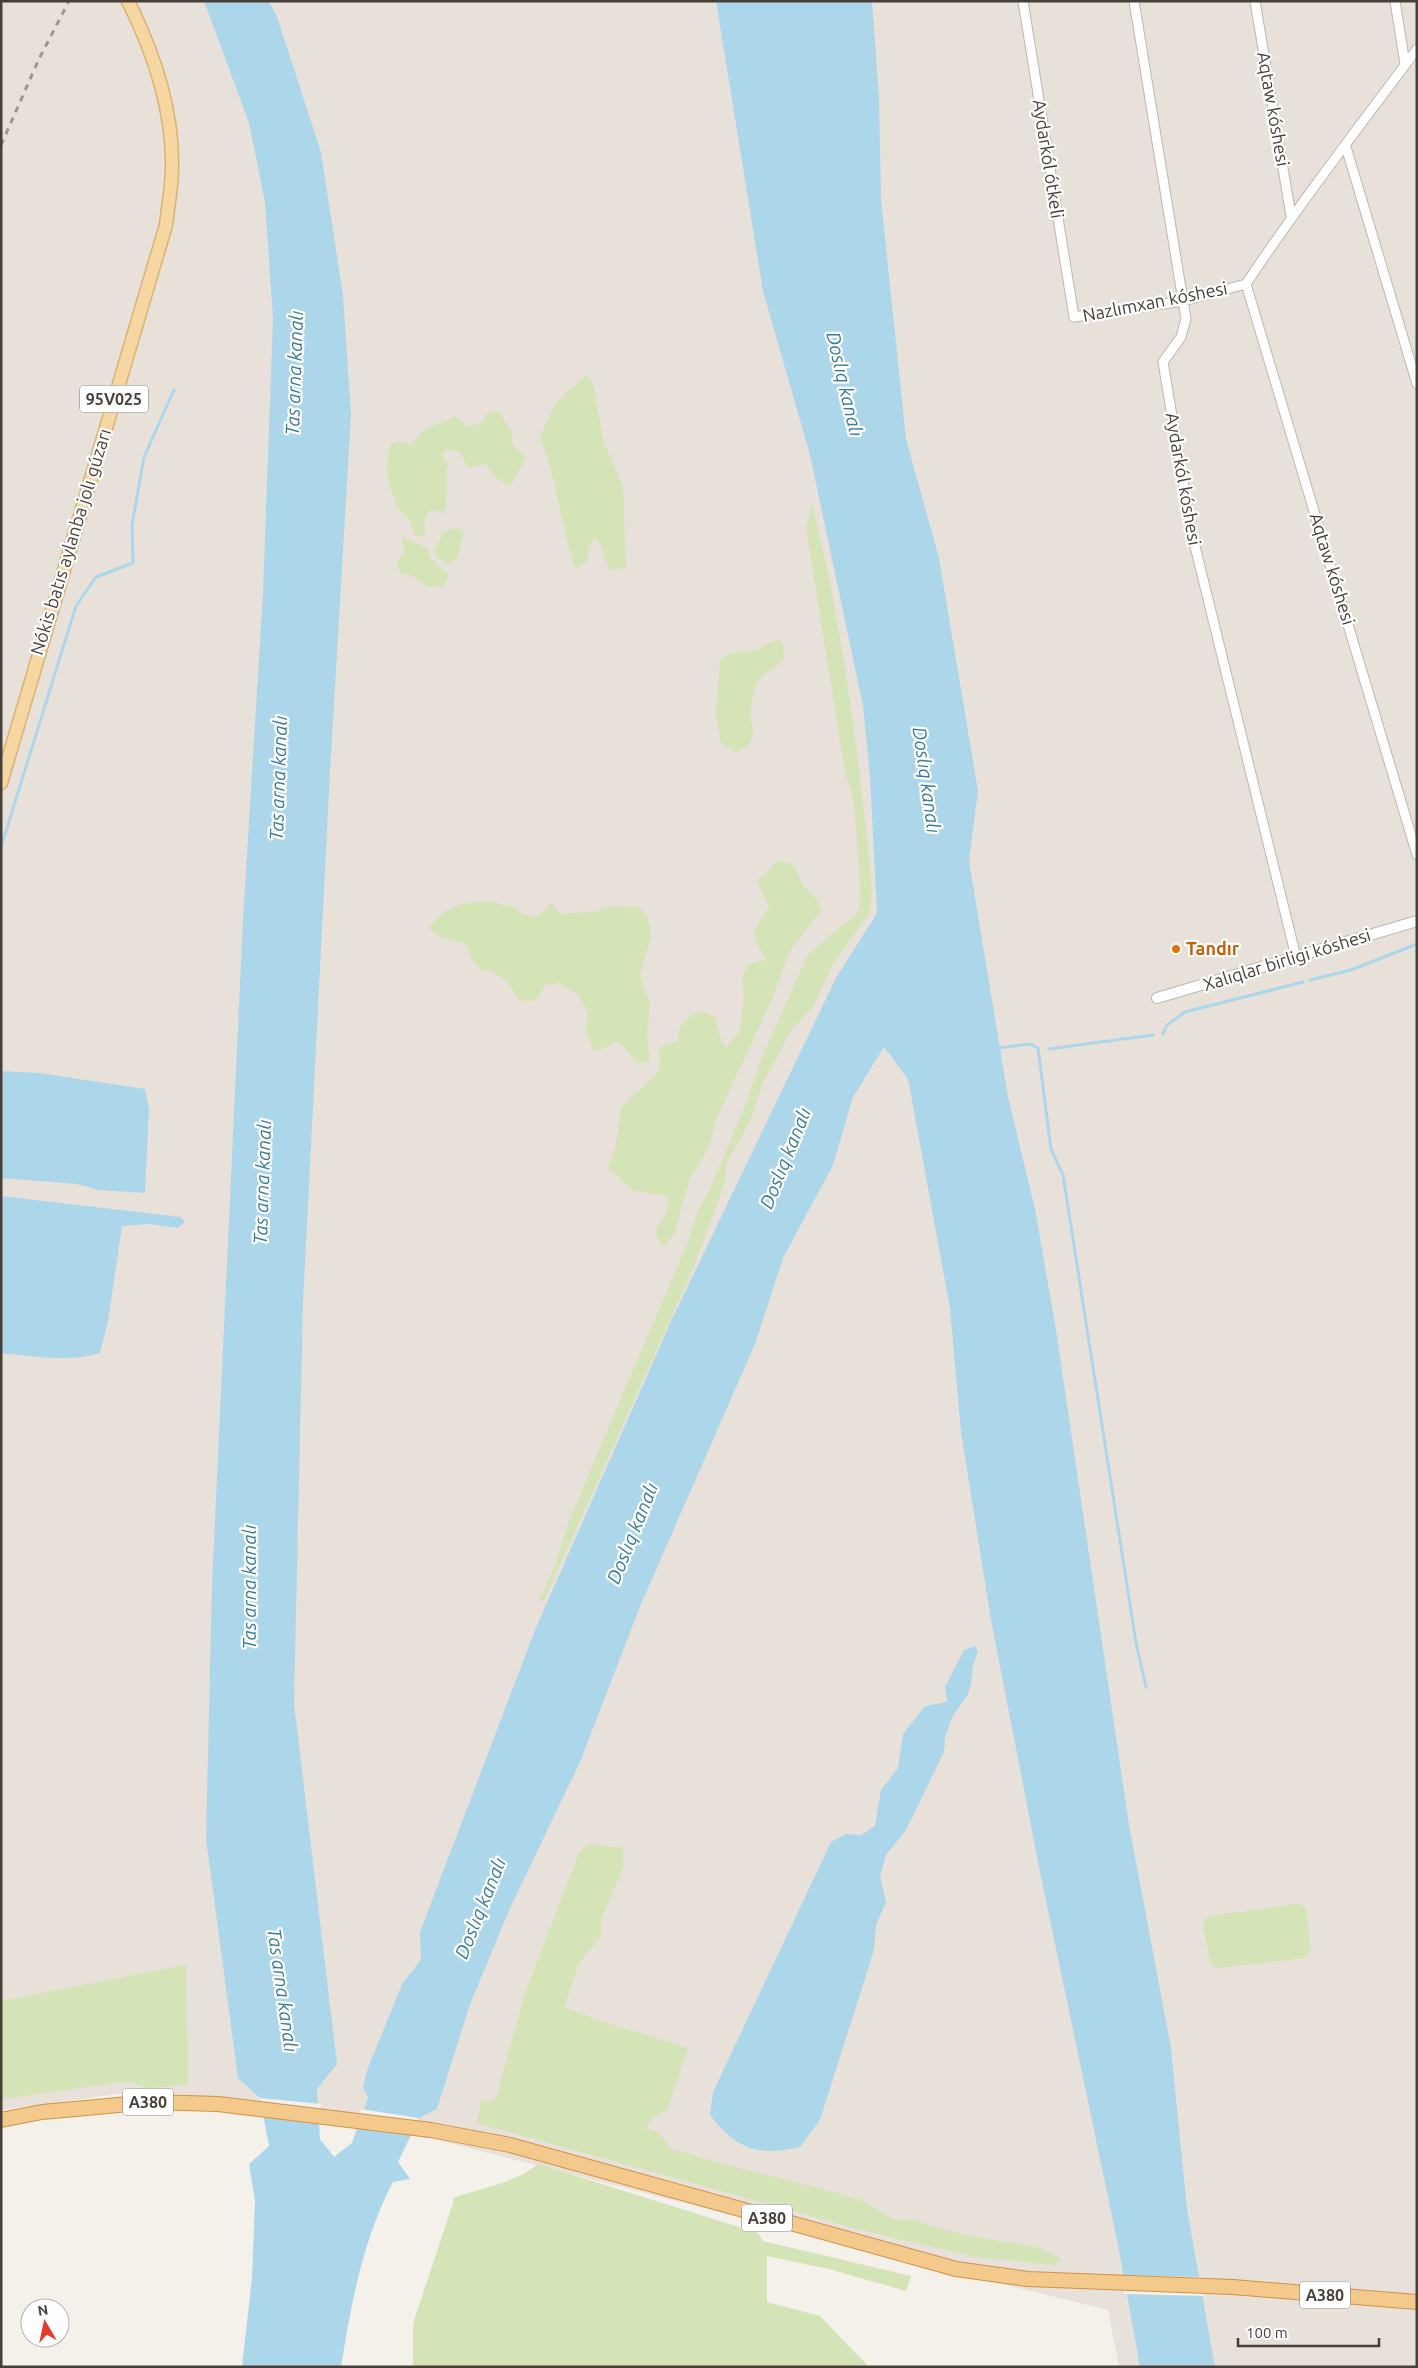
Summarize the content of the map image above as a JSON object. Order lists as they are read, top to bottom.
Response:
{
  "streets": {
    "highway": ["A380"],
    "main road": ["95V025", "Nókis batıs aylanba jolı gúzarı"],
    "street": [
      "Aqtaw kóshesi",
      "Aydarkól ótkeli",
      "Nazlımxan kóshesi",
      "Aydarkól kóshesi",
      "Xalıqlar birligi kóshesi"
    ]
  },
  "crossings": [
    ["Aqtaw kóshesi", "Nazlımxan kóshesi"],
    ["Aydarkól ótkeli", "Nazlımxan kóshesi"],
    ["Nazlımxan kóshesi", "Aydarkól kóshesi"],
    ["Aydarkól kóshesi", "Xalıqlar birligi kóshesi"]
  ],
  "water": ["Tas arna kanalı", "Doslıq kanalı"],
  "places": ["Tandır"],
  "scale_bar": "100 m",
  "north": "top"
}
